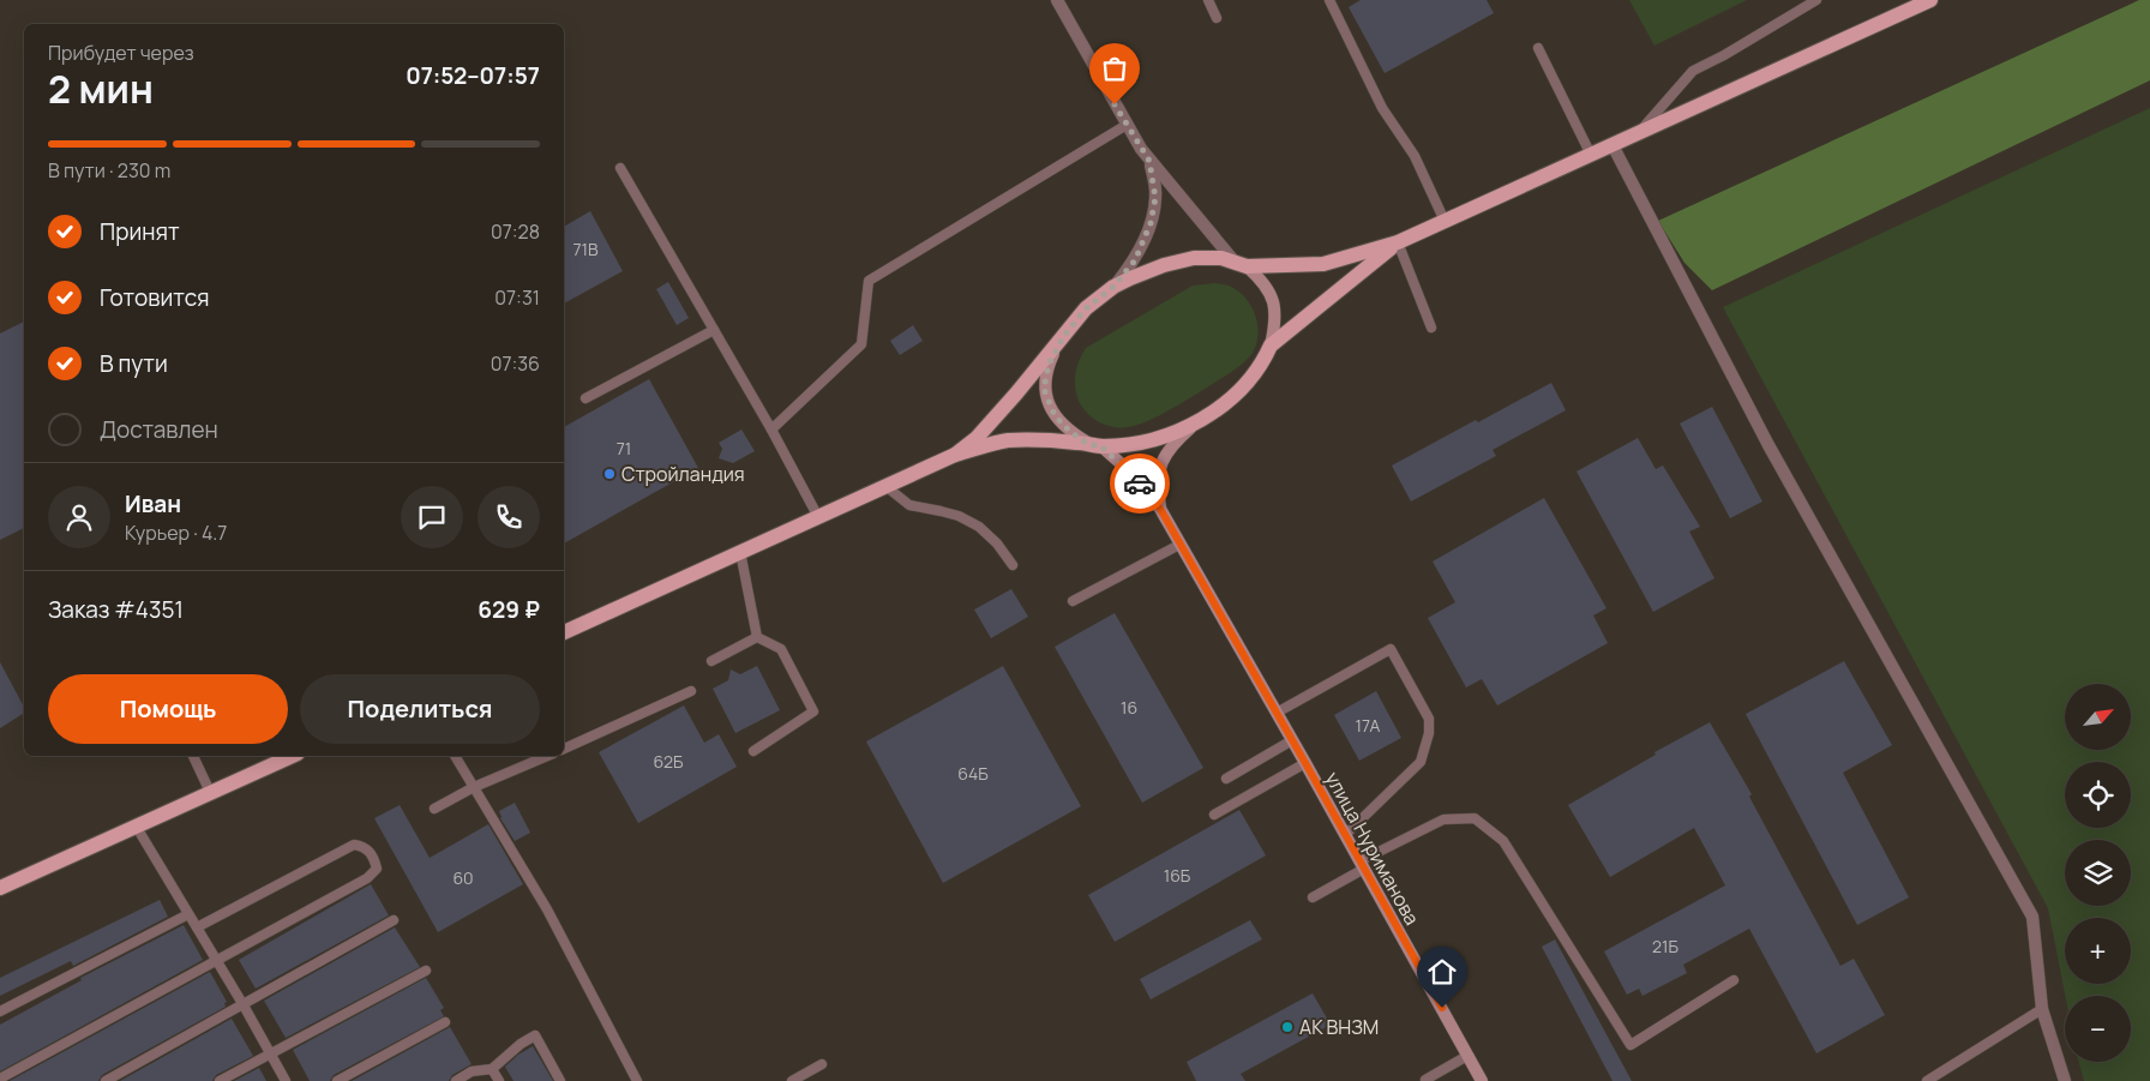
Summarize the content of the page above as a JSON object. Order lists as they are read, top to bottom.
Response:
{
  "streets": {
    "main road": ["улица Нуриманова"]
  },
  "places": ["Стройландия", "АК ВНЗМ"],
  "house_numbers": [
    "71В",
    "71",
    "16",
    "17А",
    "62Б",
    "64Б",
    "16Б",
    "60",
    "21Б"
  ],
  "north": "top right",
  "page": {
    "heading": ["2 мин", "Прибудет через", "07:52–07:57"],
    "panel": [
      "Иван",
      "Курьер · 4.7",
      "Заказ #4351",
      "629 ₽"
    ],
    "bar": "В пути · 230 m",
    "list": [
      ["Принят", "07:28"],
      ["Готовится", "07:31"],
      ["В пути", "07:36"],
      "Доставлен"
    ],
    "buttons": ["Помощь", "Поделиться"],
    "map_buttons": ["+", "−"]
  }
}
